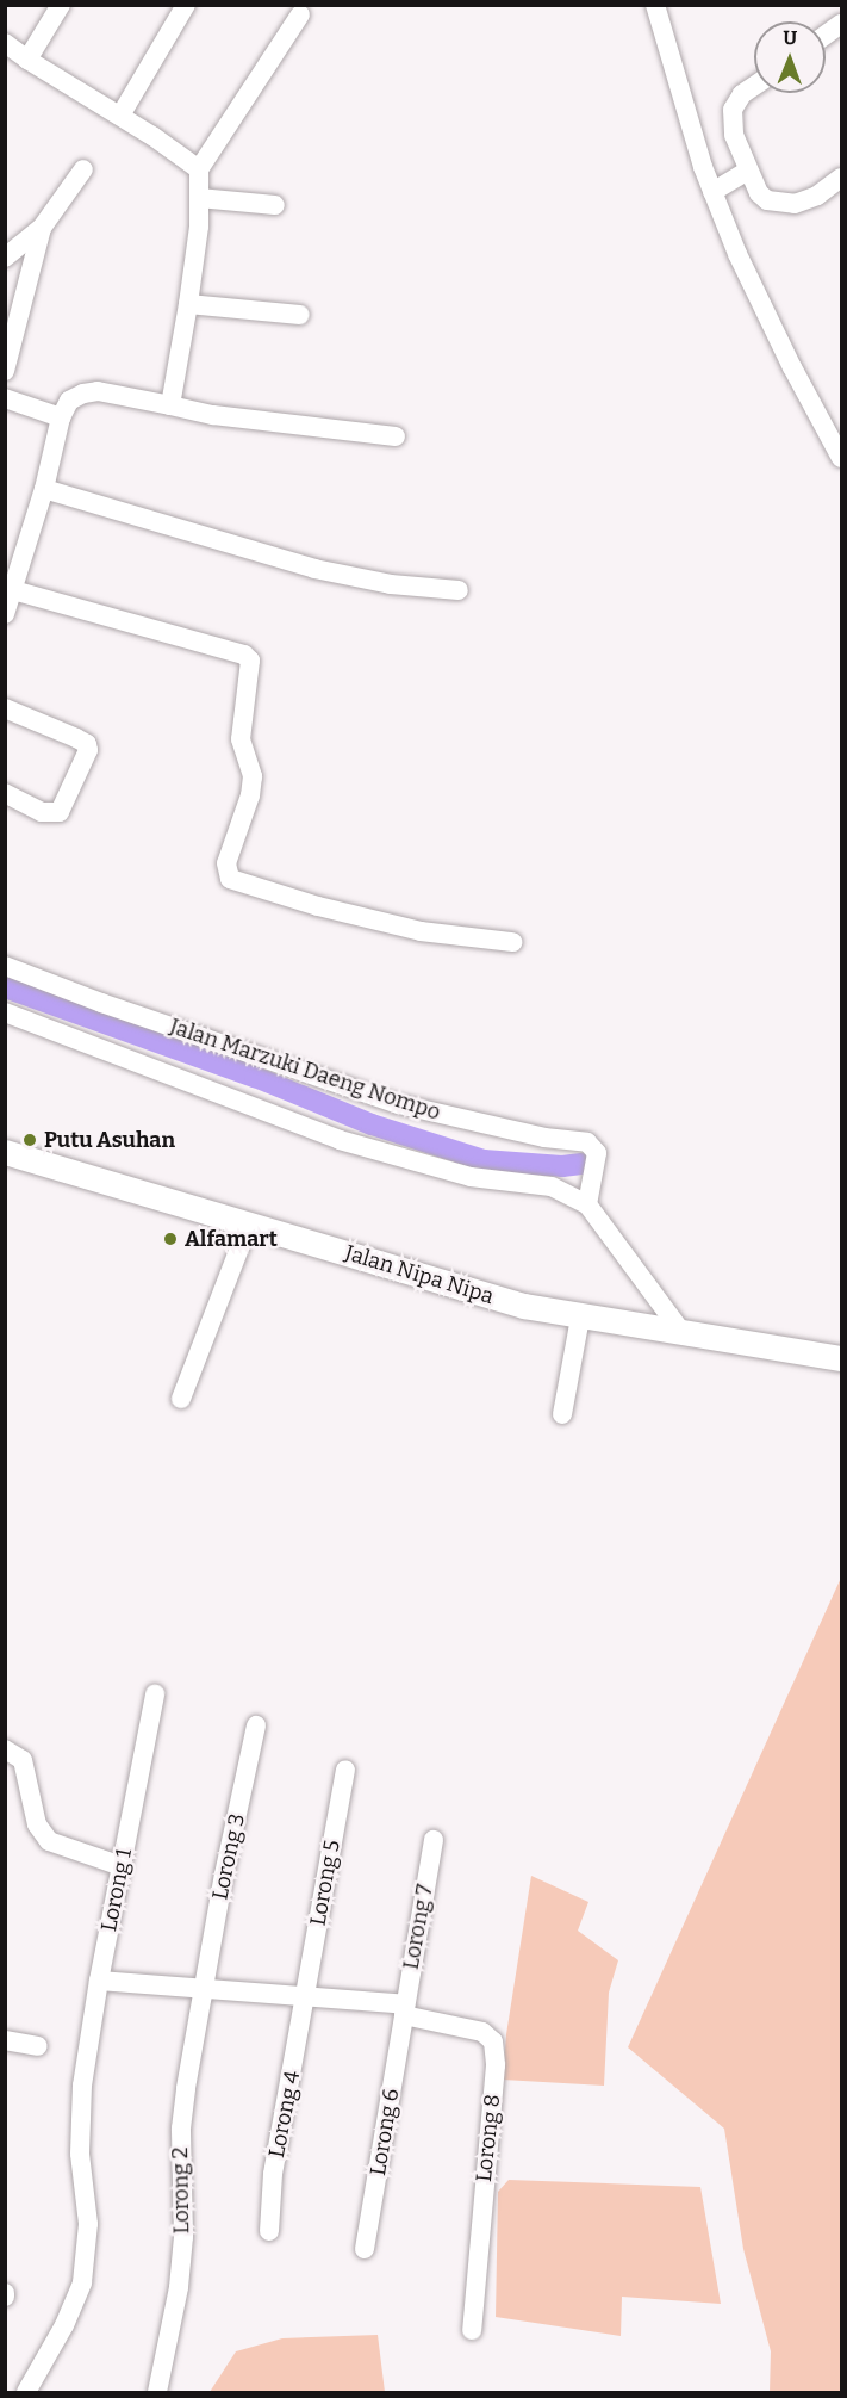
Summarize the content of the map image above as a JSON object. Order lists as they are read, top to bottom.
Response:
{
  "streets": {
    "street": [
      "Jalan Marzuki Daeng Nompo",
      "Jalan Nipa Nipa",
      "Lorong 3",
      "Lorong 5",
      "Lorong 1",
      "Lorong 7",
      "Lorong 4",
      "Lorong 6",
      "Lorong 8",
      "Lorong 2"
    ]
  },
  "crossings": [
    ["Lorong 3", "Lorong 2"],
    ["Lorong 5", "Lorong 4"],
    ["Lorong 7", "Lorong 6"],
    ["Lorong 7", "Lorong 8"],
    ["Lorong 6", "Lorong 8"]
  ],
  "places": ["Putu Asuhan", "Alfamart"],
  "north": "top"
}
